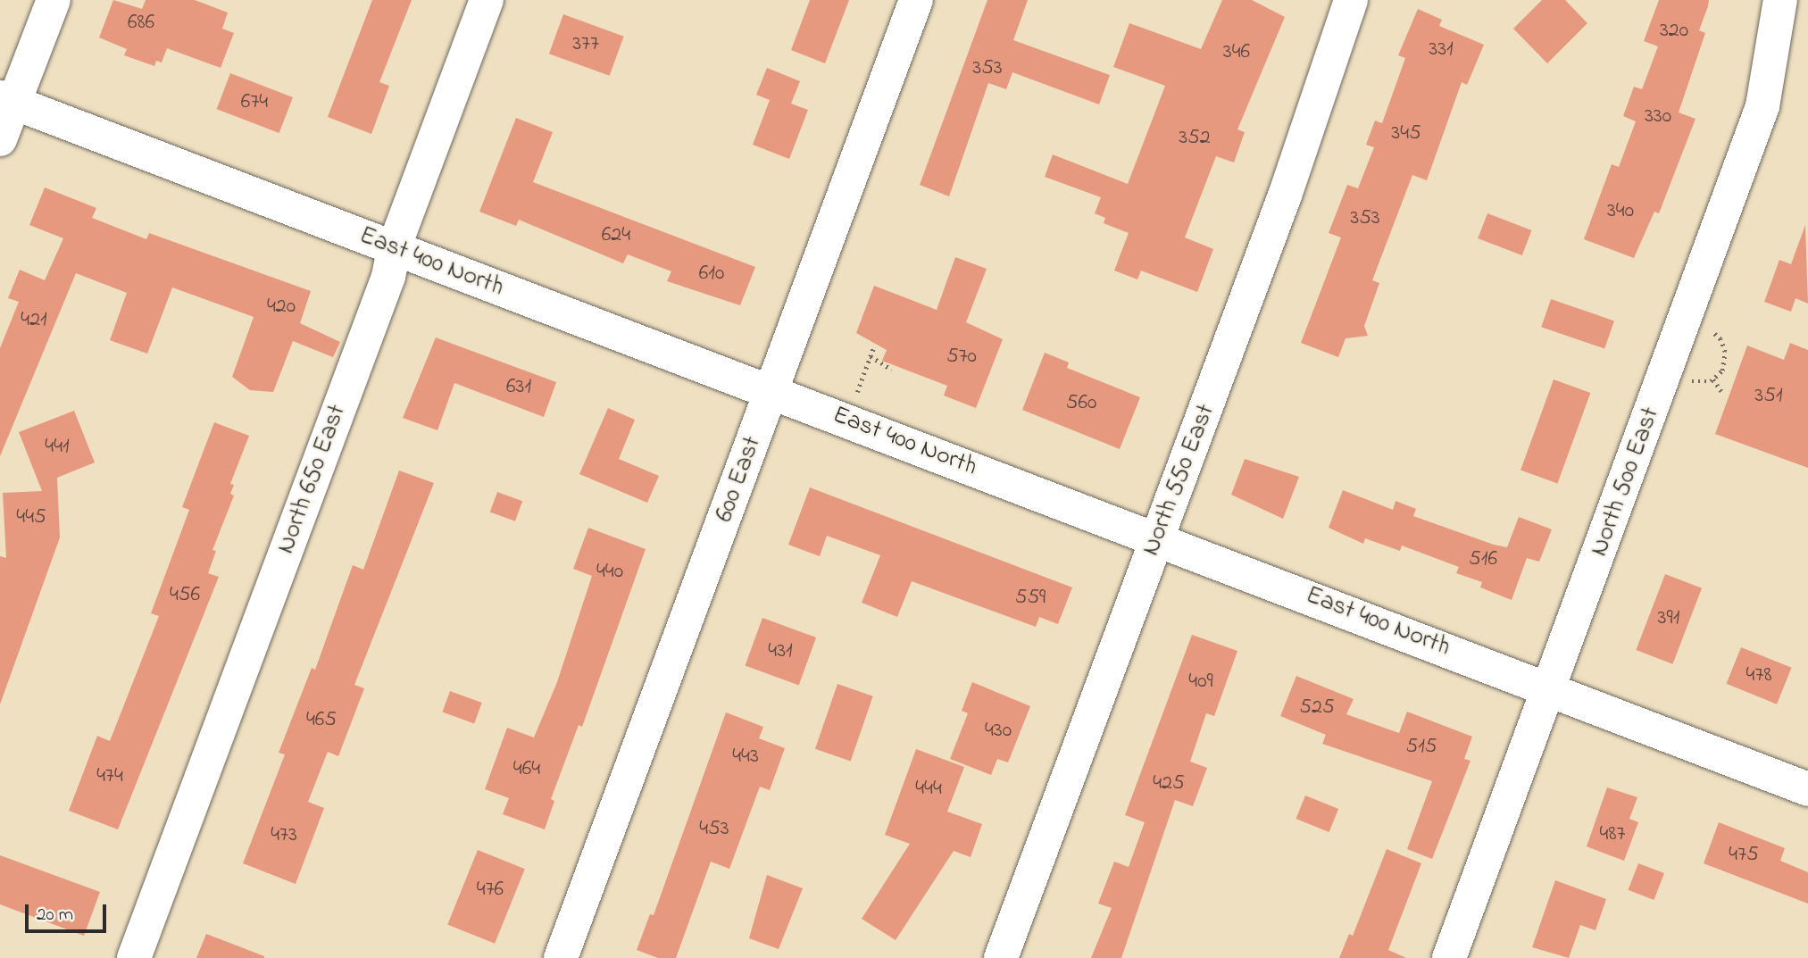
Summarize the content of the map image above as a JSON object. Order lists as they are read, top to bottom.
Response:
{
  "streets": {
    "street": [
      "East 400 North",
      "North 650 East",
      "600 East",
      "North 550 East",
      "North 500 East"
    ]
  },
  "crossings": [
    ["East 400 North", "North 650 East"],
    ["East 400 North", "600 East"],
    ["East 400 North", "North 550 East"],
    ["East 400 North", "North 500 East"]
  ],
  "house_numbers": [
    "686",
    "320",
    "377",
    "331",
    "346",
    "353",
    "674",
    "330",
    "345",
    "352",
    "340",
    "353",
    "624",
    "610",
    "420",
    "421",
    "570",
    "631",
    "351",
    "560",
    "441",
    "445",
    "516",
    "440",
    "456",
    "559",
    "391",
    "431",
    "478",
    "409",
    "525",
    "465",
    "430",
    "515",
    "443",
    "464",
    "474",
    "425",
    "444",
    "453",
    "487",
    "473",
    "475",
    "476"
  ],
  "scale_bar": "20 m"
}
